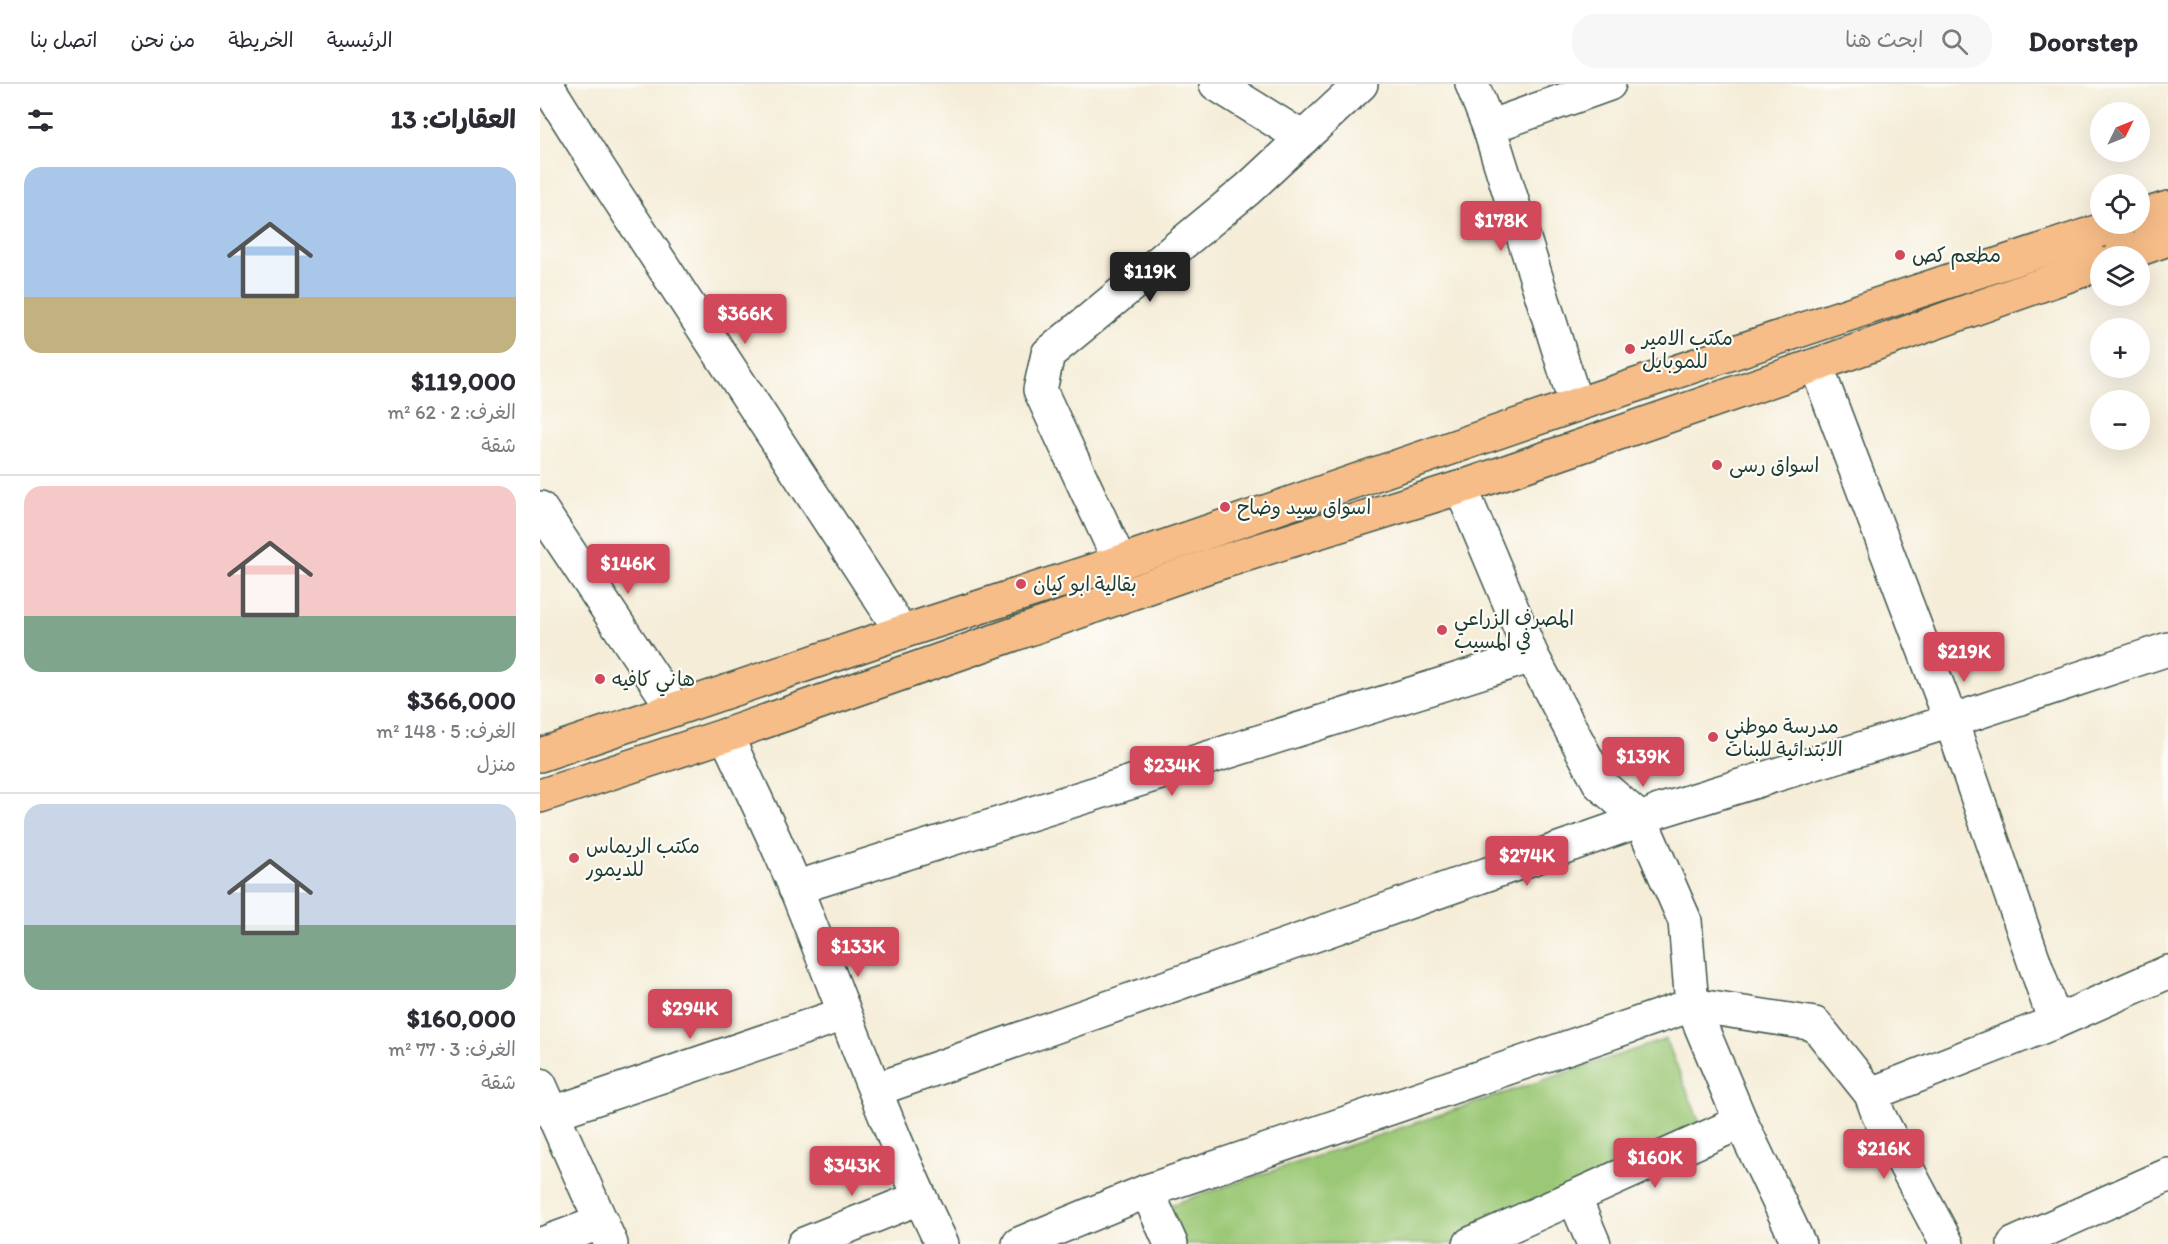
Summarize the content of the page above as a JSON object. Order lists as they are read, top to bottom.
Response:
{
  "places": [
    "مطعم كص",
    "مكتب الامير للموبايل",
    "اسواق رسى",
    "اسواق سيد وضاح",
    "بقالية ابو كيان",
    "المصرف الزراعي في المسيب",
    "هاني كافيه",
    "مدرسة موطني الابتدائية للبنات",
    "مكتب الريماس للديمور"
  ],
  "north": "top right",
  "page": {
    "header": "Doorstep",
    "search": "ابحث هنا",
    "nav": [
      "الرئيسية",
      "الخريطة",
      "من نحن",
      "اتصل بنا"
    ],
    "heading": "العقارات: 13",
    "map_buttons": ["+", "−"],
    "list": [
      {
        "name": "$119,000",
        "note": "الغرف: 2 · 62 m² · شقة"
      },
      {
        "name": "$366,000",
        "note": "الغرف: 5 · 148 m² · منزل"
      },
      {
        "name": "$160,000",
        "note": "الغرف: 3 · 77 m² · شقة"
      }
    ],
    "price": [
      "$178K",
      "$119K",
      "$366K",
      "$146K",
      "$219K",
      "$139K",
      "$234K",
      "$274K",
      "$133K",
      "$294K",
      "$216K",
      "$160K",
      "$343K"
    ]
  }
}
